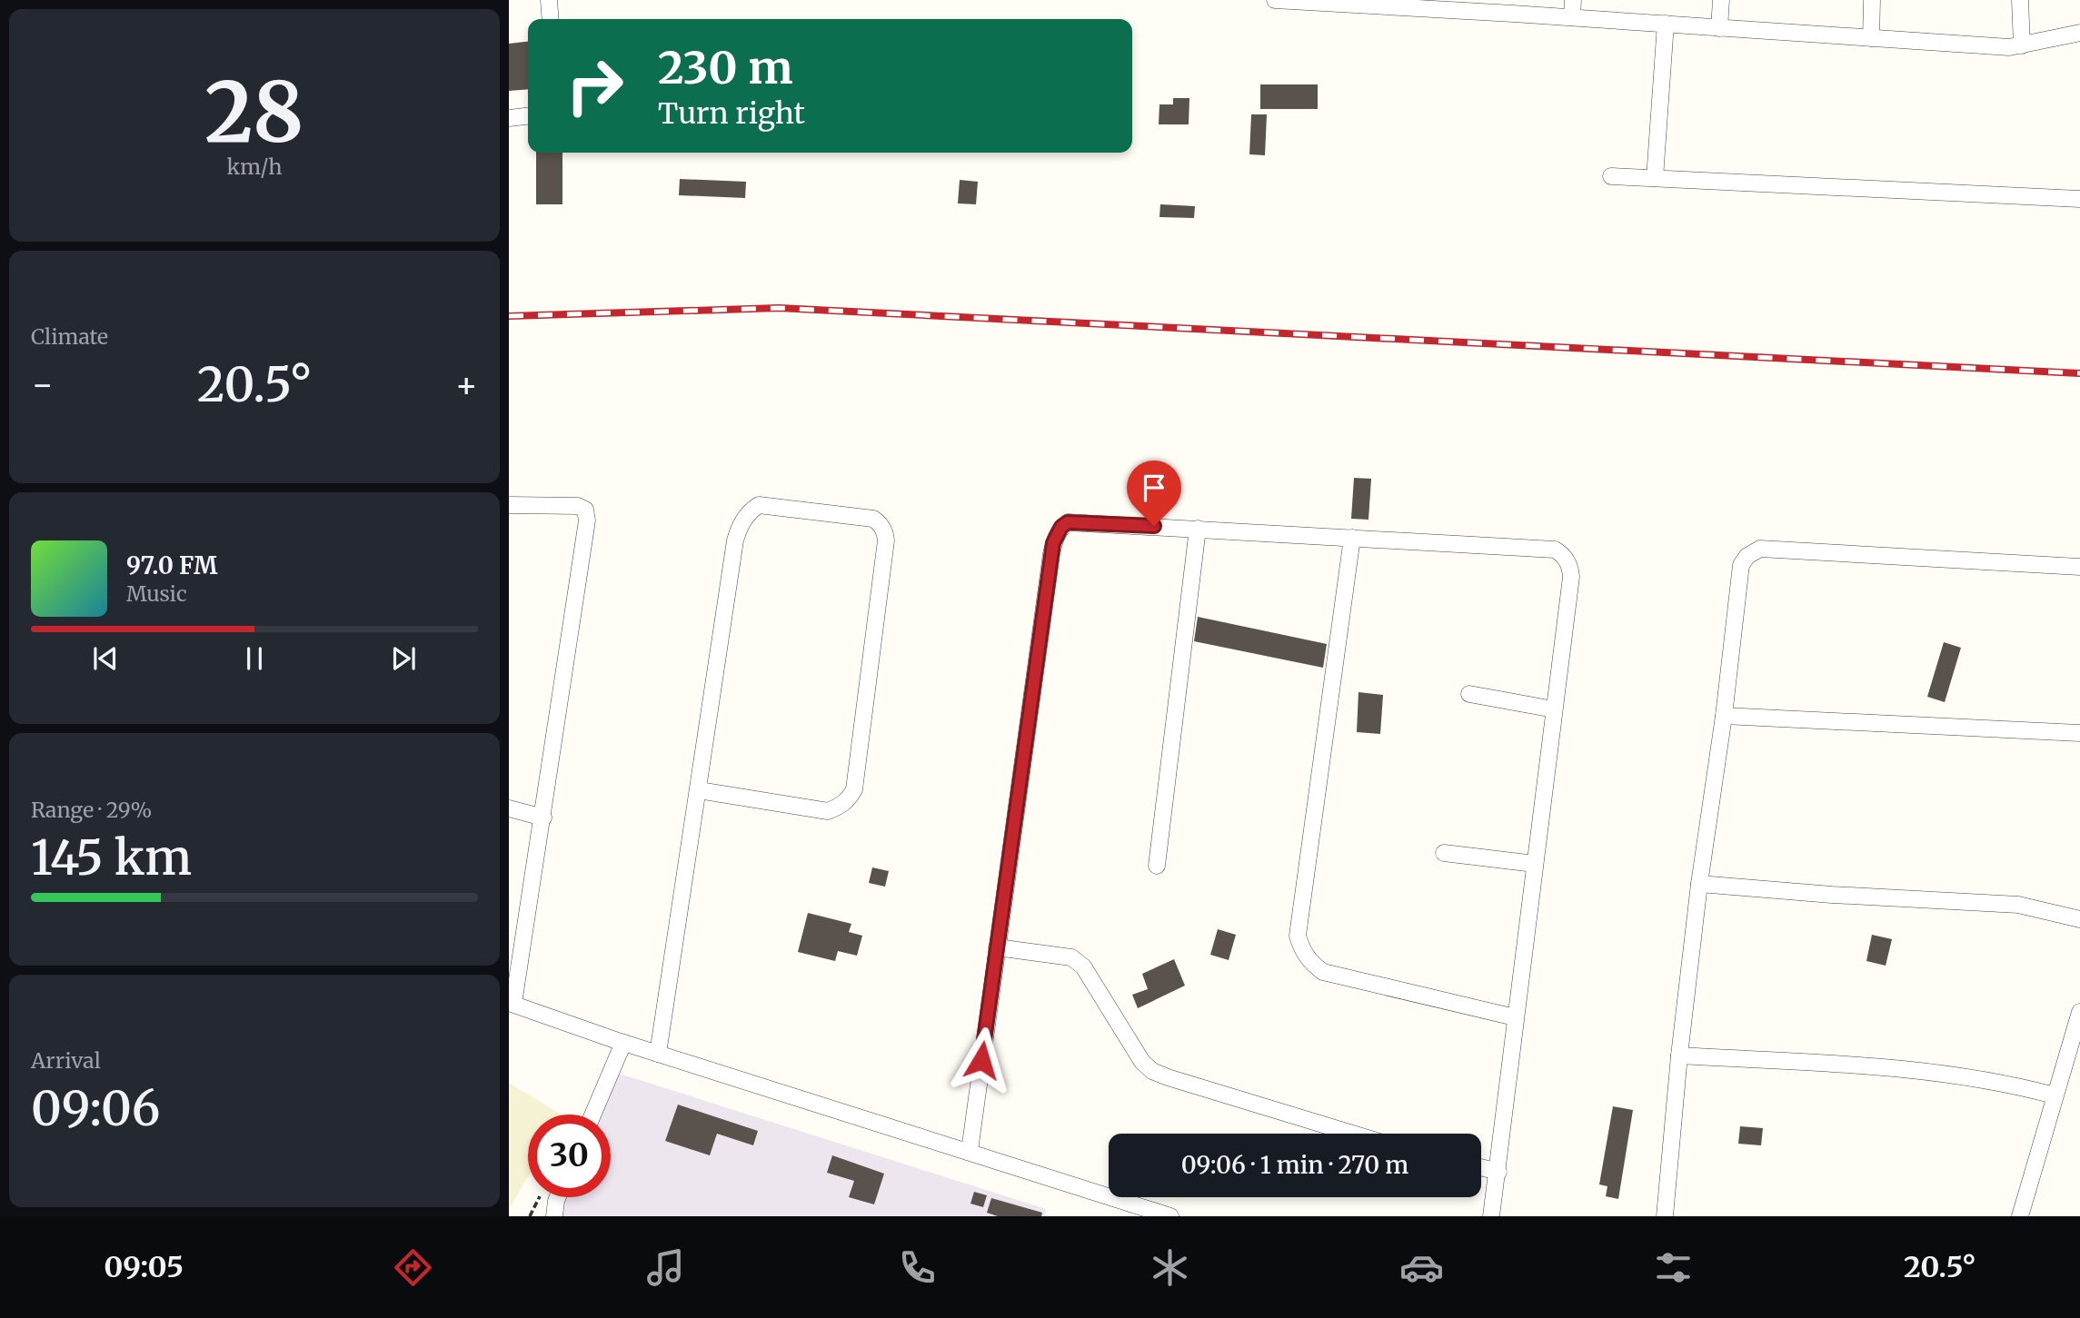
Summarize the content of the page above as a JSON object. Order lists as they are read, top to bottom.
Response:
{
  "page": {
    "tile": [
      ["28", "km/h"],
      "Climate",
      ["Range · 29%", "145 km"],
      ["Arrival", "09:06"]
    ],
    "turn": ["230 m", "Turn right"],
    "heat": ["−", "20.5°", "+"],
    "song": ["97.0 FM", "Music"],
    "limit": "30",
    "trip": "09:06 · 1 min · 270 m",
    "tabs": ["09:05", "20.5°"]
  }
}
